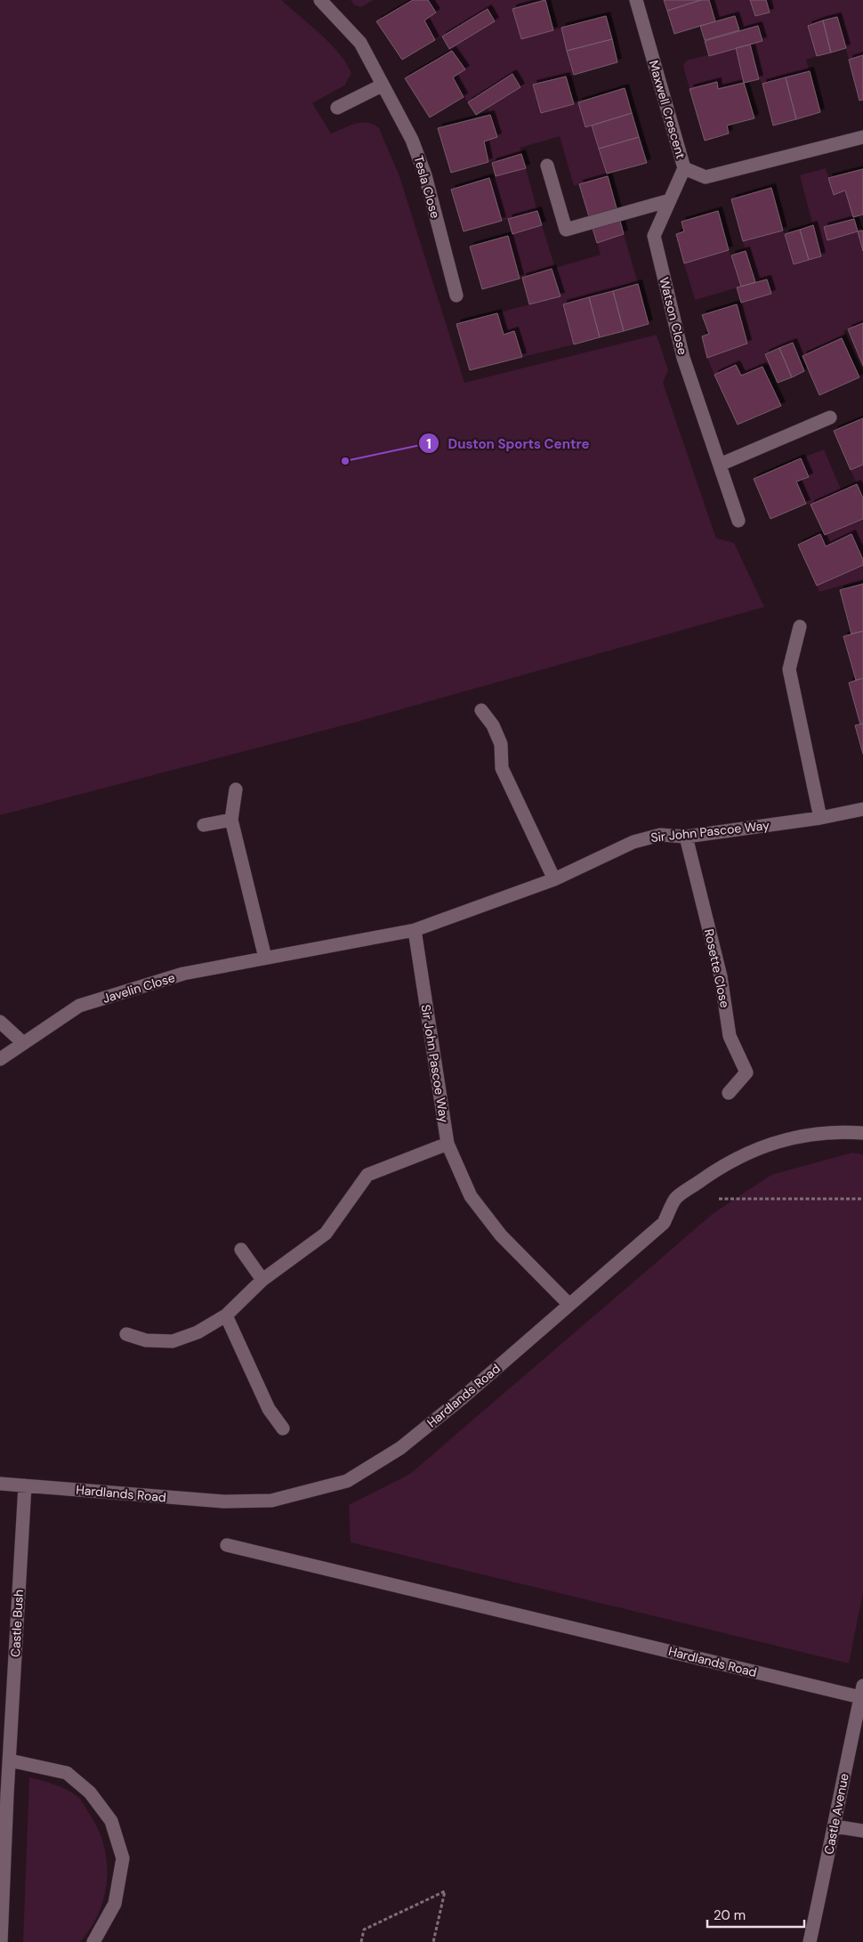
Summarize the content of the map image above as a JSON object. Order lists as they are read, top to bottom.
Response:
{
  "streets": {
    "street": [
      "Maxwell Crescent",
      "Tesla Close",
      "Watson Close",
      "Sir John Pascoe Way",
      "Rosette Close",
      "Javelin Close",
      "Hardlands Road",
      "Castle Bush",
      "Castle Avenue"
    ]
  },
  "crossings": [
    ["Maxwell Crescent", "Watson Close"],
    ["Sir John Pascoe Way", "Rosette Close"],
    ["Sir John Pascoe Way", "Javelin Close"],
    ["Sir John Pascoe Way", "Hardlands Road"],
    ["Hardlands Road", "Castle Bush"],
    ["Hardlands Road", "Castle Avenue"]
  ],
  "places": ["Duston Sports Centre"],
  "scale_bar": "20 m"
}
